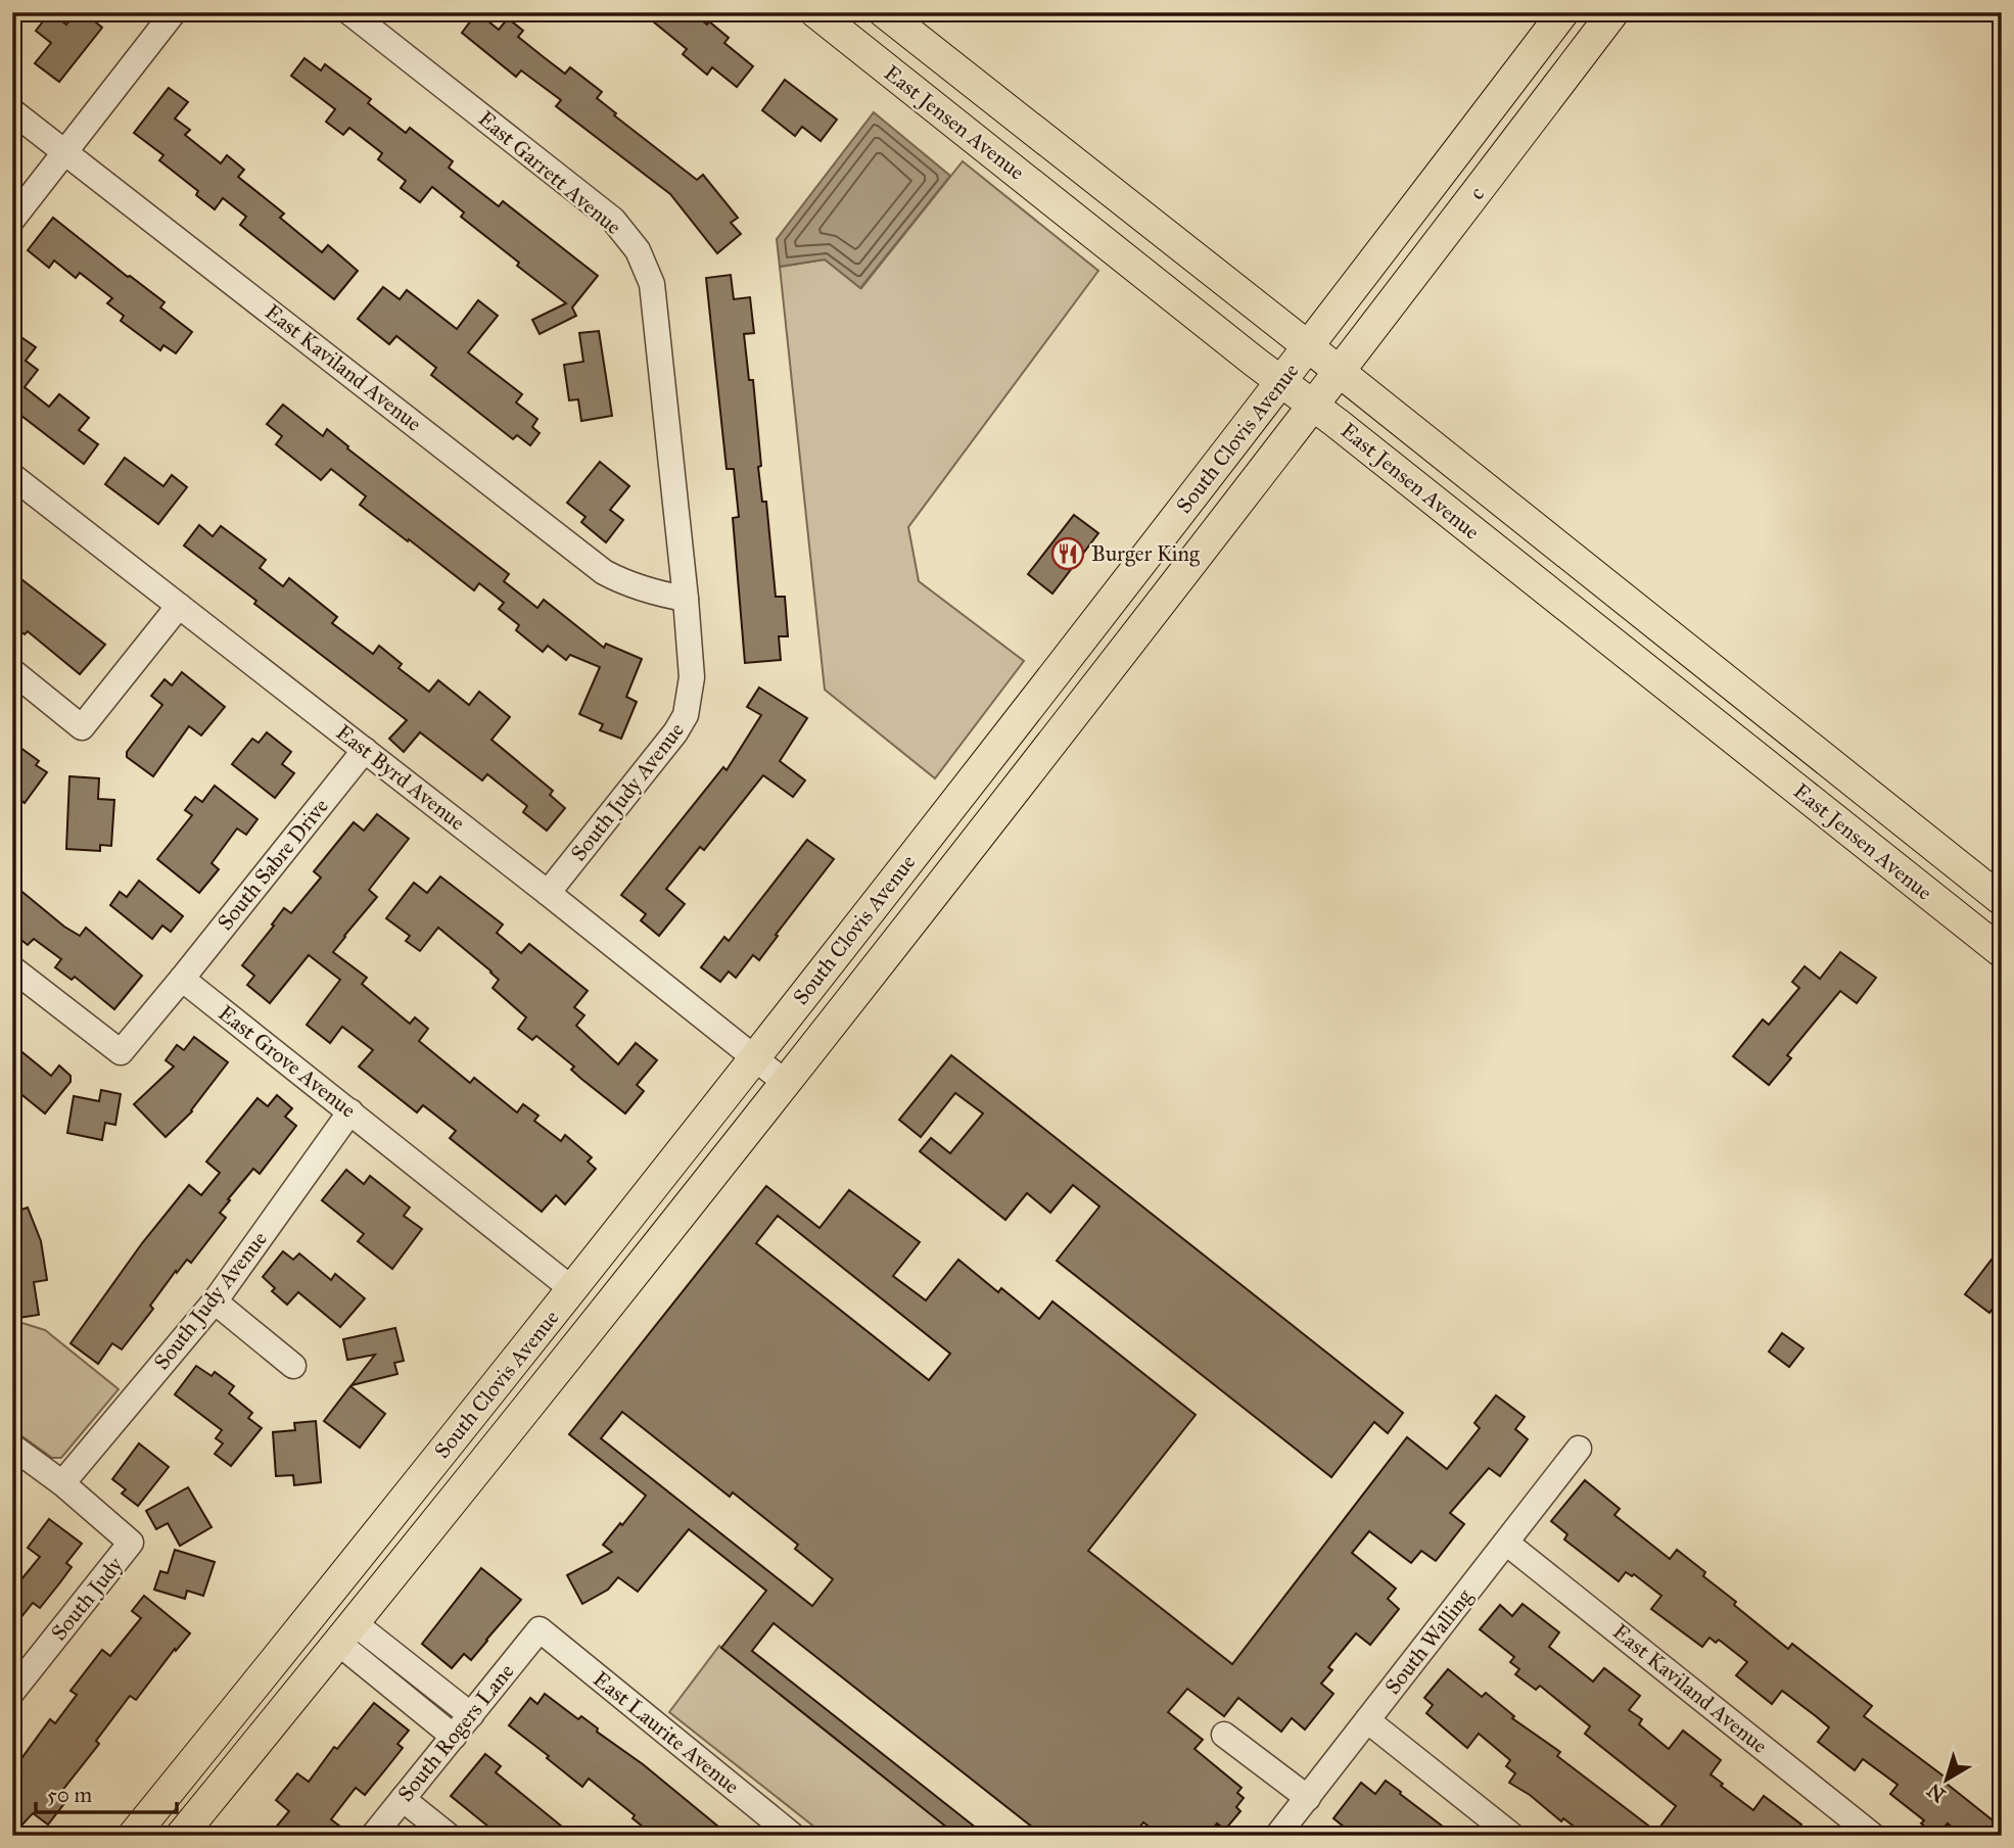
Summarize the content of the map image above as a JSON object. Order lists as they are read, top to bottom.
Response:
{
  "streets": {
    "main road": ["East Jensen Avenue", "c", "South Clovis Avenue"],
    "street": [
      "East Garrett Avenue",
      "East Kaviland Avenue",
      "East Byrd Avenue",
      "South Judy Avenue",
      "South Sabre Drive",
      "East Grove Avenue",
      "South Judy",
      "South Walling",
      "South Rogers Lane",
      "East Laurite Avenue"
    ]
  },
  "crossings": [
    ["East Jensen Avenue", "c"],
    ["East Jensen Avenue", "South Clovis Avenue"],
    ["East Garrett Avenue", "East Kaviland Avenue"],
    ["East Garrett Avenue", "South Judy Avenue"],
    ["c", "South Clovis Avenue"],
    ["East Kaviland Avenue", "South Judy Avenue"],
    ["East Kaviland Avenue", "South Walling"],
    ["South Clovis Avenue", "East Byrd Avenue"],
    ["South Clovis Avenue", "East Grove Avenue"],
    ["East Byrd Avenue", "South Judy Avenue"],
    ["East Byrd Avenue", "South Sabre Drive"],
    ["South Judy Avenue", "East Grove Avenue"],
    ["South Judy Avenue", "South Judy"],
    ["South Sabre Drive", "East Grove Avenue"],
    ["South Rogers Lane", "East Laurite Avenue"]
  ],
  "places": {
    "restaurant": ["Burger King"]
  },
  "scale_bar": "50 m",
  "north": "bottom left"
}
